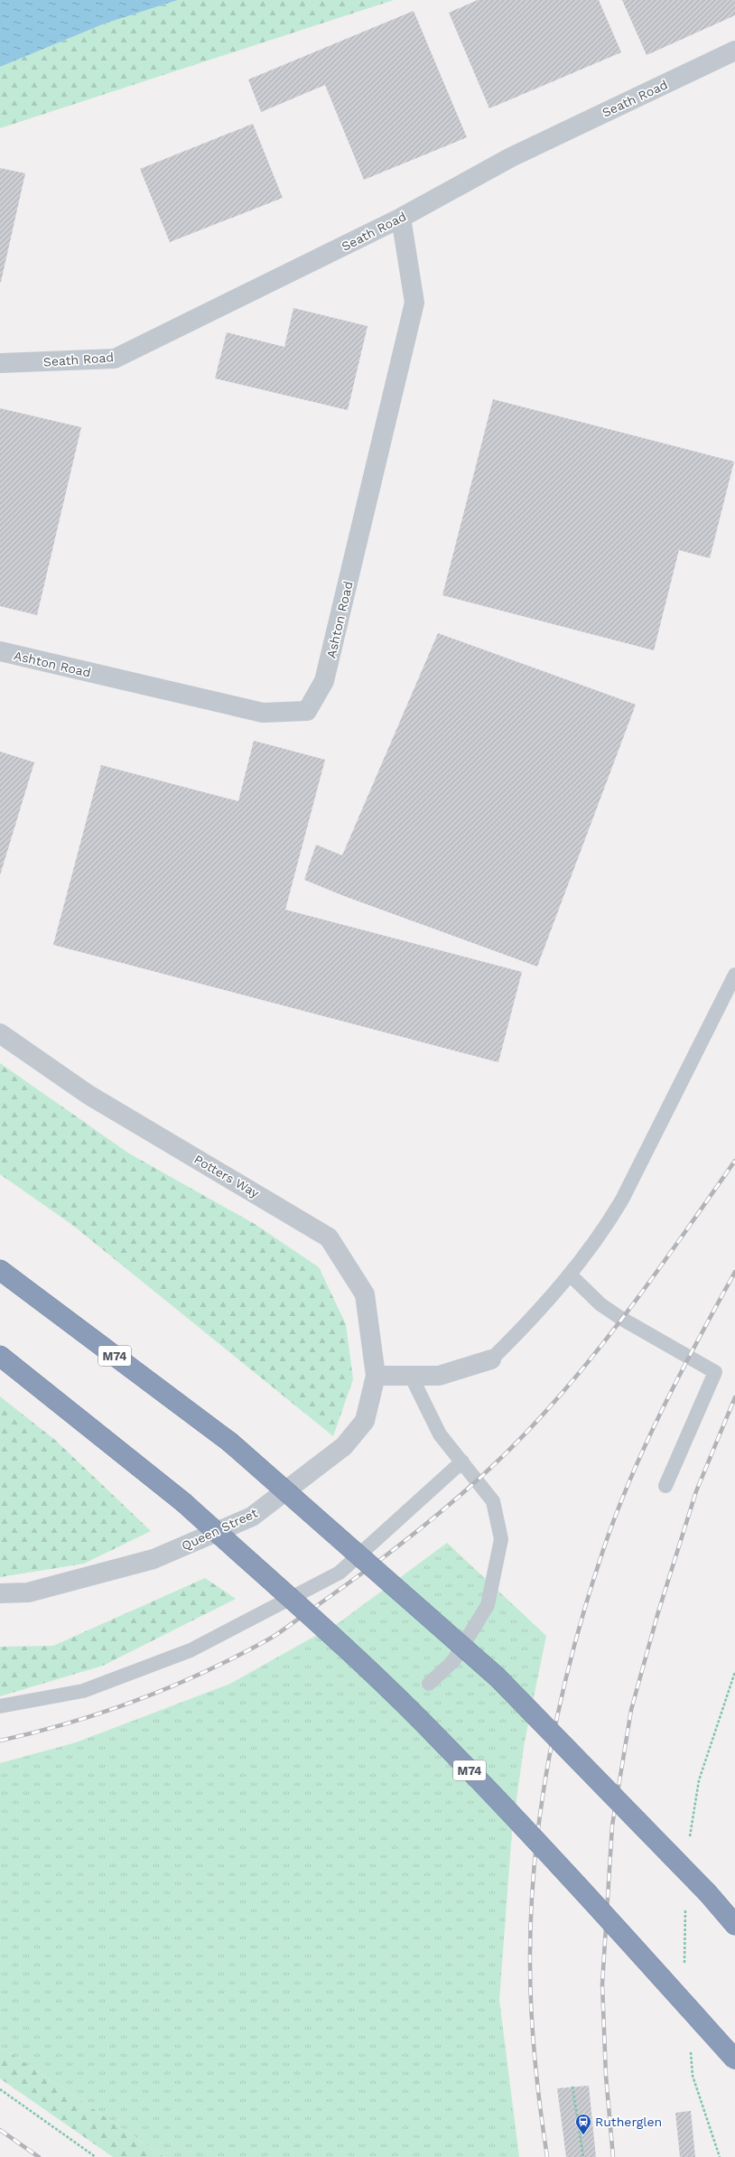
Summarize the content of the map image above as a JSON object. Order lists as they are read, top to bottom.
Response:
{
  "streets": {
    "highway": ["M74"],
    "street": [
      "Seath Road",
      "Ashton Road",
      "Potters Way",
      "Queen Street"
    ]
  },
  "crossings": [
    ["Seath Road", "Ashton Road"],
    ["Potters Way", "Queen Street"]
  ],
  "places": {
    "station": ["Rutherglen"]
  }
}
